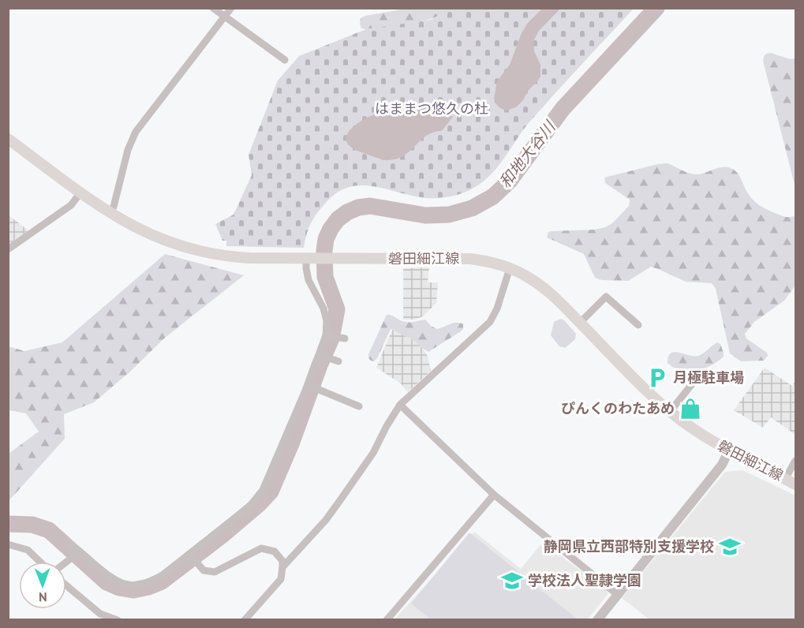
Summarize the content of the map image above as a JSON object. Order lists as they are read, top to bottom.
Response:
{
  "streets": {
    "main road": ["磐田細江線"]
  },
  "water": ["和地大谷川"],
  "parks": ["はままつ悠久の杜"],
  "places": {
    "parking": ["月極駐車場"],
    "shop": ["ぴんくのわたあめ"],
    "school or university": ["静岡県立西部特別支援学校", "学校法人聖隷学園"]
  },
  "north": "bottom"
}
